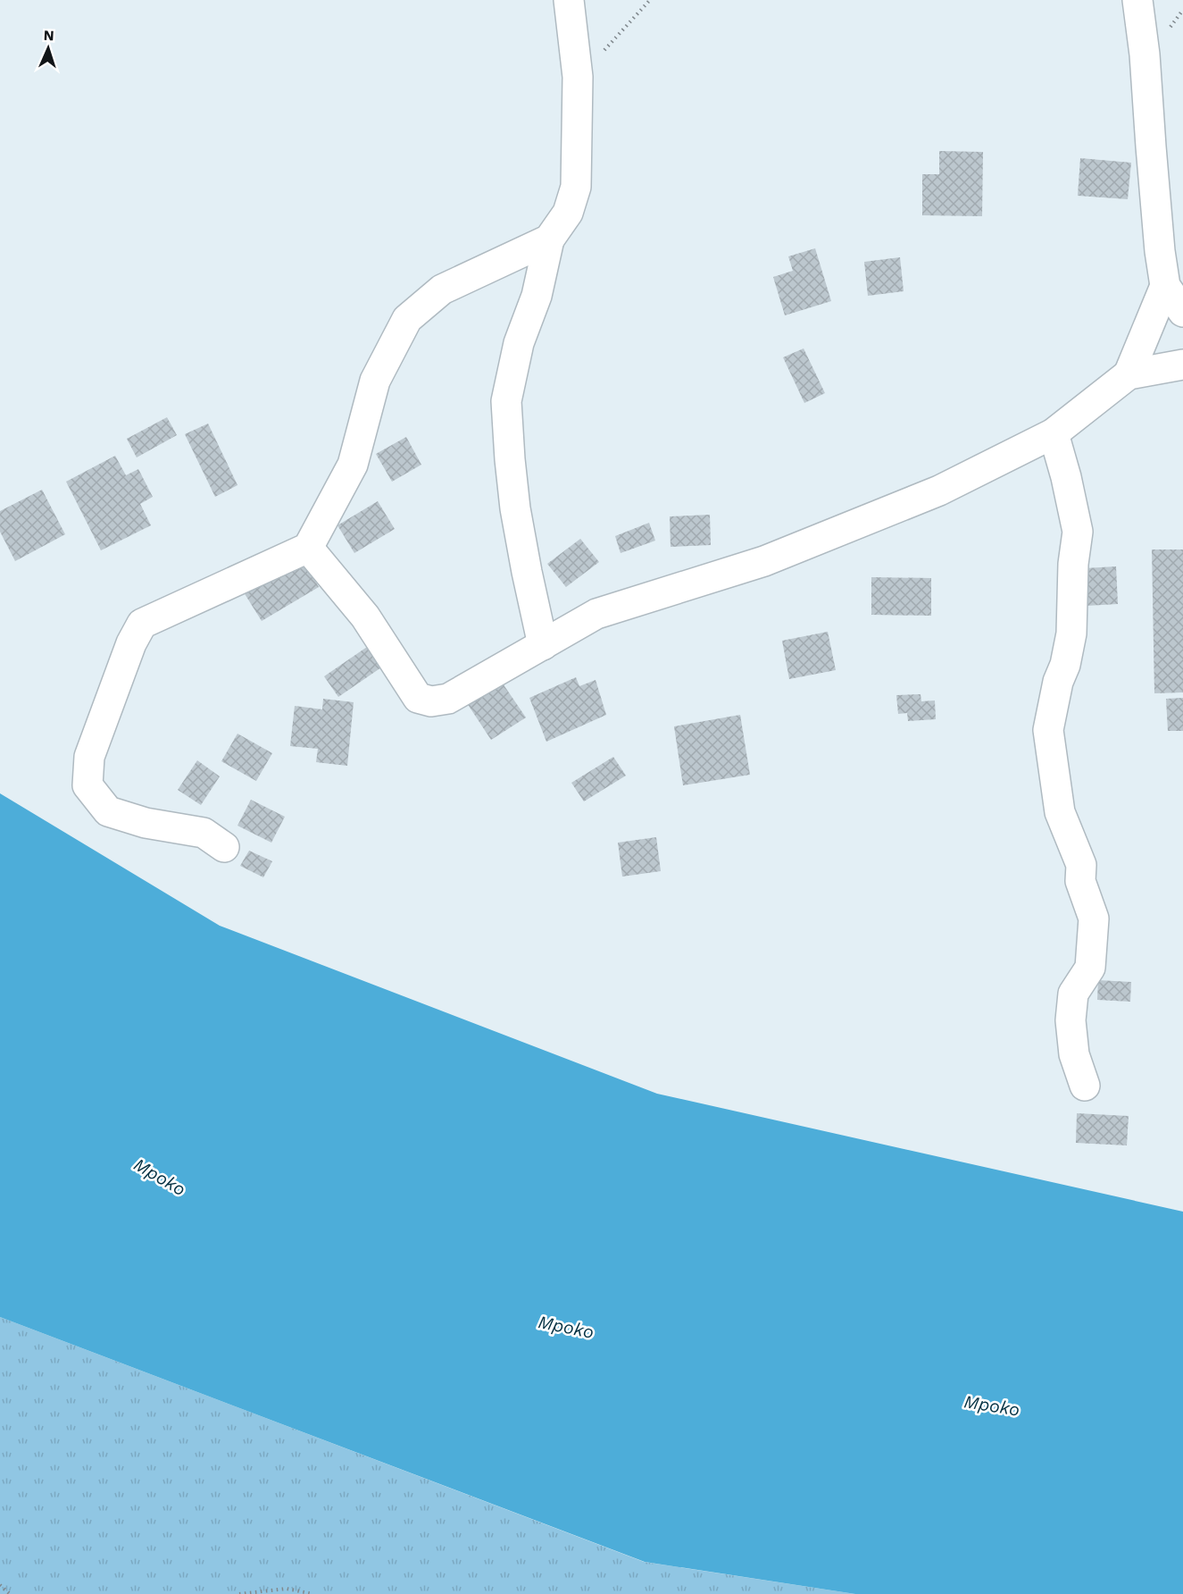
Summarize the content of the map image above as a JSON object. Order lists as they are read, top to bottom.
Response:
{
  "water": ["Mpoko"],
  "north": "top"
}
